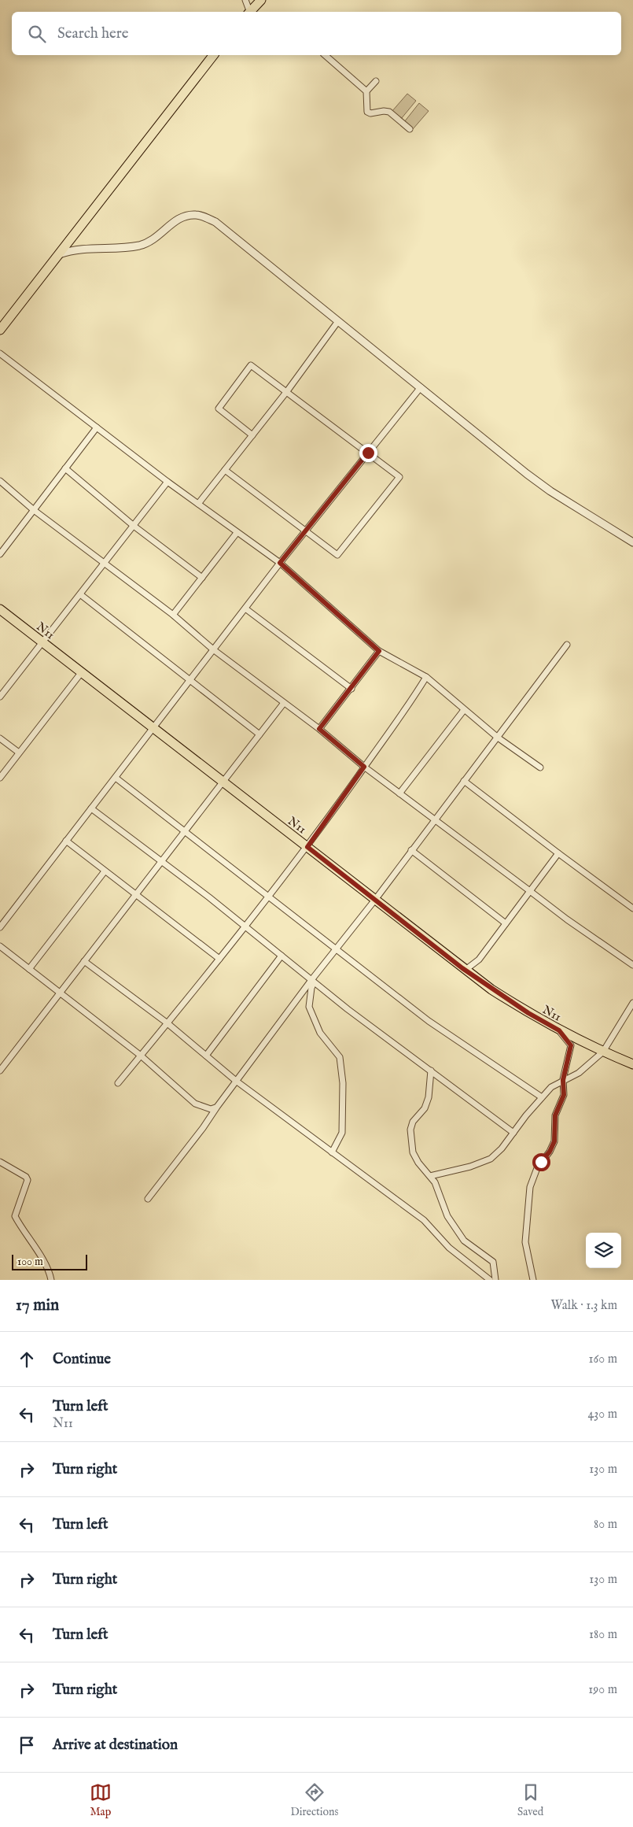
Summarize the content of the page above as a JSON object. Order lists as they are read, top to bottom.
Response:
{
  "streets": {
    "main road": ["N11"]
  },
  "scale_bar": "100 m",
  "page": {
    "search": "Search here",
    "scale": "100 m",
    "heading": ["17 min", "Walk · 1.3 km"],
    "list": [
      ["Continue", "160 m"],
      ["Turn left", "N11", "430 m"],
      ["Turn right", "130 m"],
      ["Turn left", "80 m"],
      ["Turn right", "130 m"],
      ["Turn left", "180 m"],
      ["Turn right", "190 m"],
      "Arrive at destination"
    ],
    "nav": ["Map", "Directions", "Saved"]
  }
}
